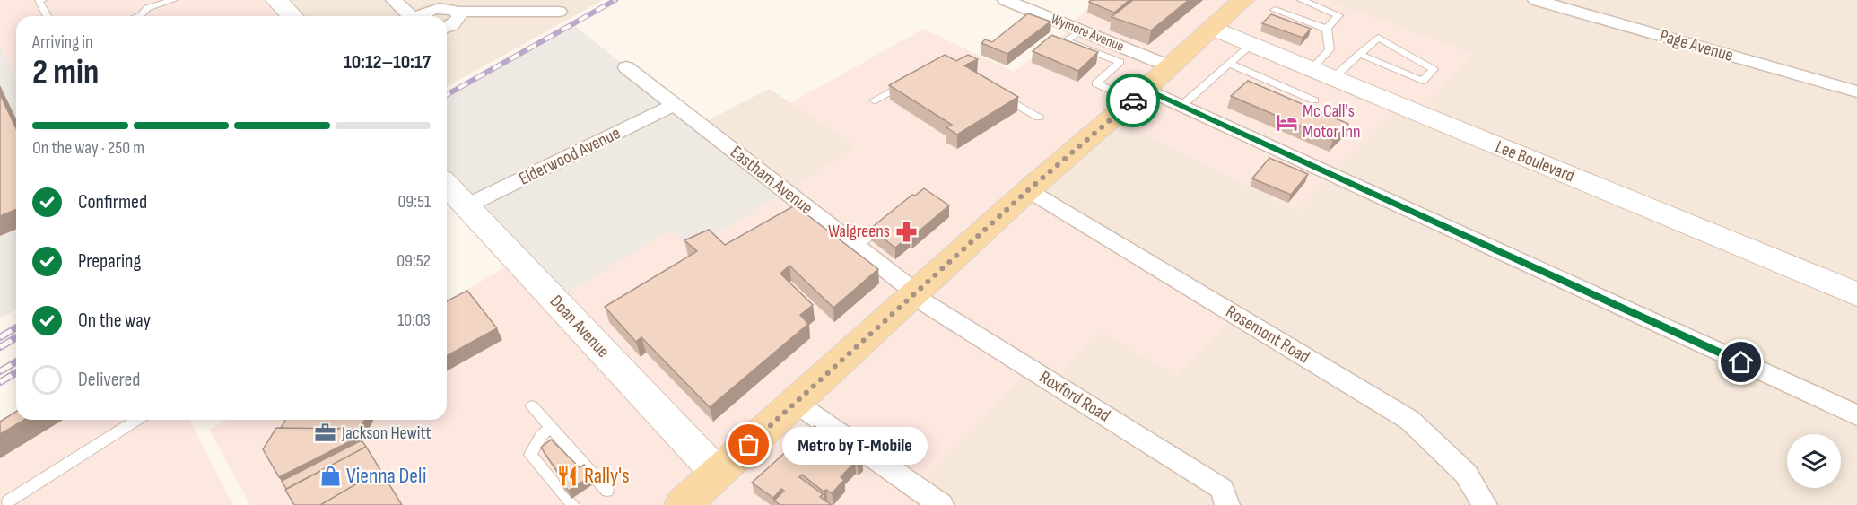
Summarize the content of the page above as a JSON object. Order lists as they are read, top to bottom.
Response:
{
  "streets": {
    "street": [
      "Wymore Avenue",
      "Page Avenue",
      "Elderwood Avenue",
      "Lee Boulevard",
      "Eastham Avenue",
      "Doan Avenue",
      "Rosemont Road",
      "Roxford Road"
    ]
  },
  "crossings": [
    ["Elderwood Avenue", "Eastham Avenue"],
    ["Elderwood Avenue", "Doan Avenue"],
    ["Eastham Avenue", "Roxford Road"]
  ],
  "places": {
    "hotel": ["Mc Call's Motor Inn"],
    "pharmacy": ["Walgreens"],
    "office": ["Jackson Hewitt"],
    "other": ["Metro by T-Mobile"],
    "shop": ["Vienna Deli"],
    "restaurant": ["Rally's"]
  },
  "page": {
    "heading": ["2 min", "Arriving in", "10:12–10:17"],
    "bar": "On the way · 250 m",
    "list": [
      ["Confirmed", "09:51"],
      ["Preparing", "09:52"],
      ["On the way", "10:03"],
      "Delivered"
    ],
    "bubble": "Metro by T-Mobile"
  }
}
